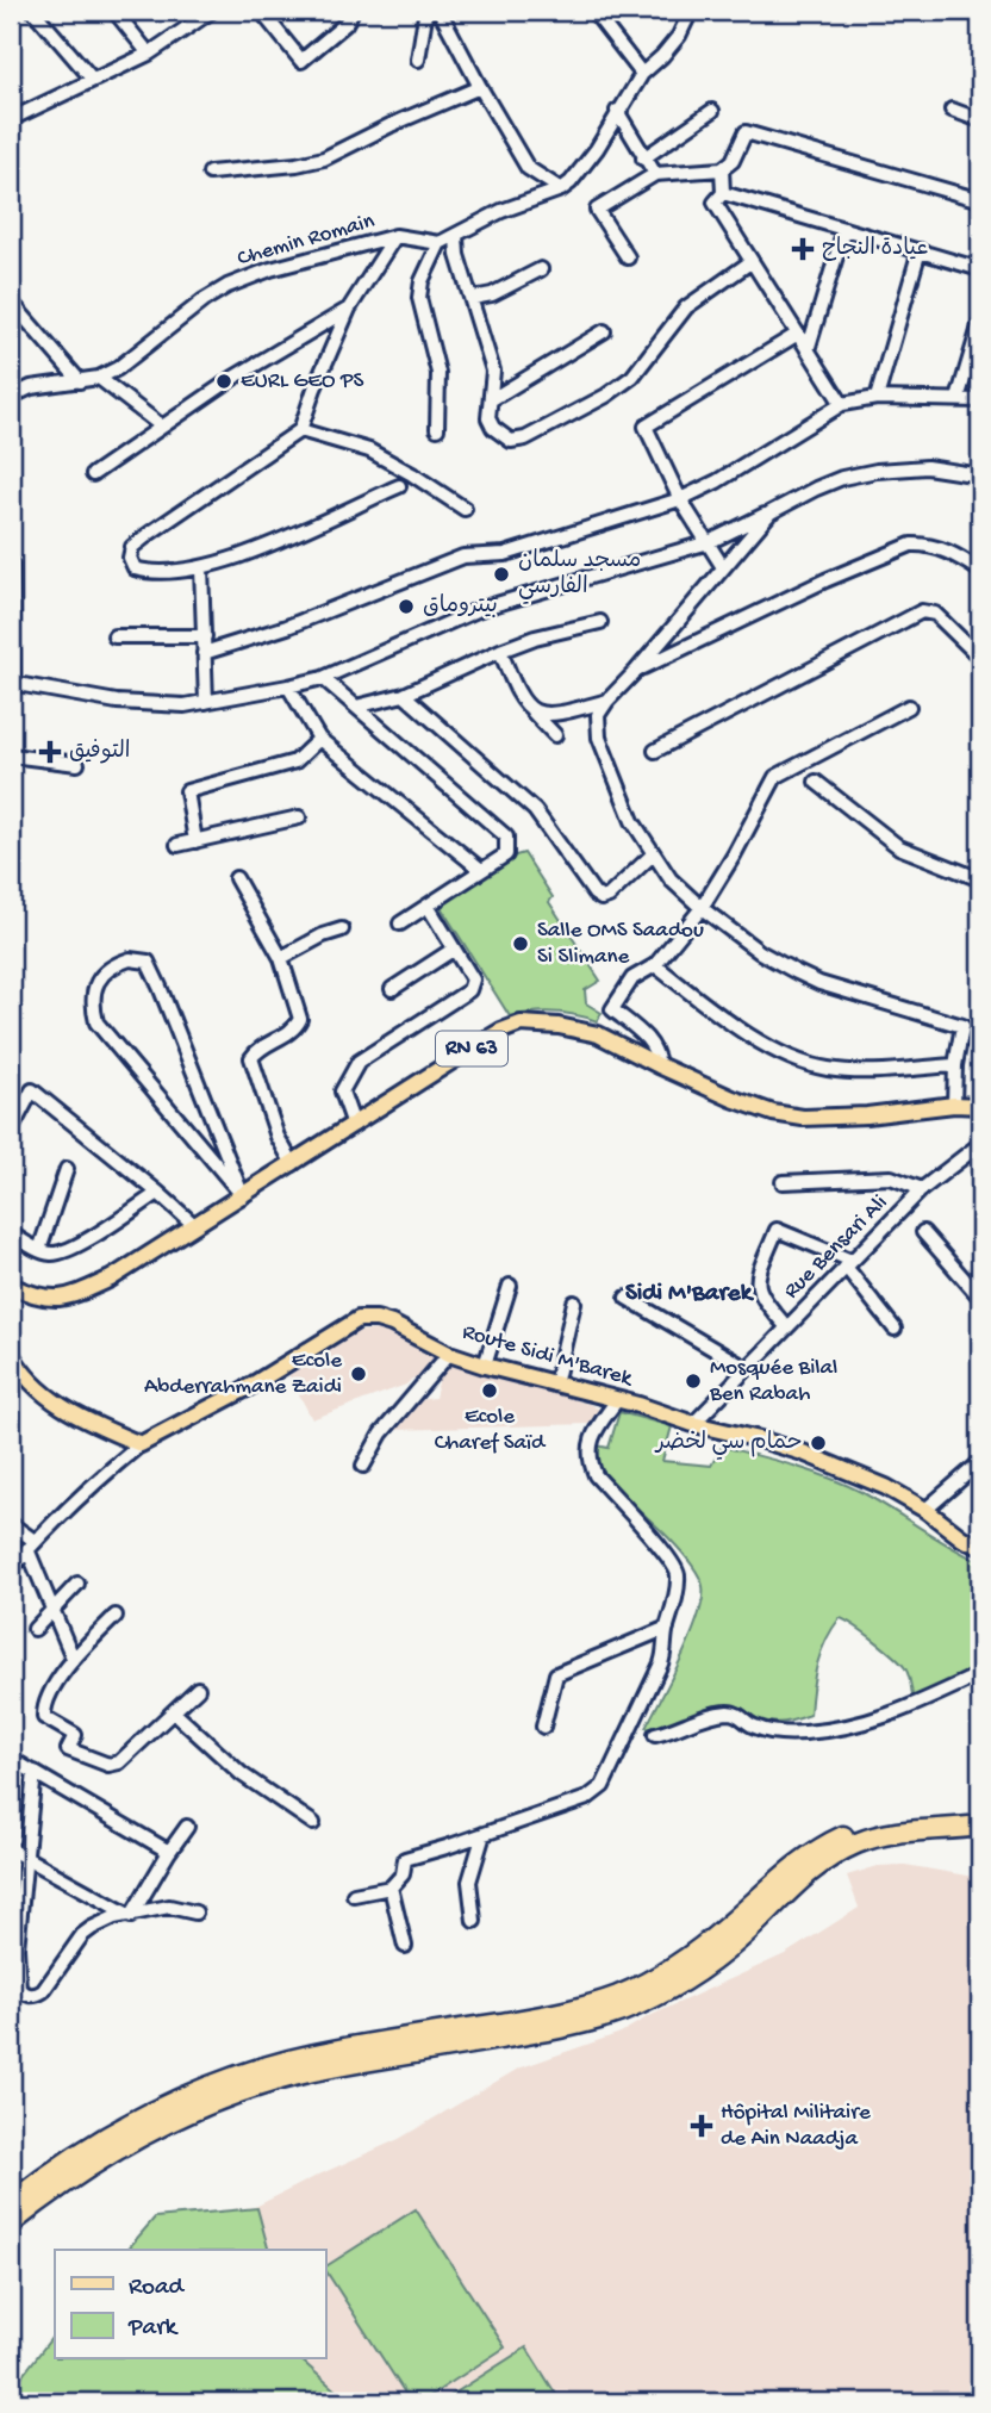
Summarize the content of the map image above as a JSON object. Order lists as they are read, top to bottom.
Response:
{
  "streets": {
    "main road": ["RN 63", "Route Sidi M'Barek"],
    "street": ["Chemin Romain", "Rue Bensari Ali"]
  },
  "crossings": [
    ["Rue Bensari Ali", "Route Sidi M'Barek"]
  ],
  "districts": ["Sidi M'Barek"],
  "places": {
    "health": ["عيادة النجاح", "التوفيق", "Hôpital Militaire de Ain Naadja"],
    "other": [
      "EURL GEO PS",
      "مسجد سلمان الفارسي",
      "بيتروماق",
      "Salle OMS Saadou Si Slimane",
      "Ecole Abderrahmane Zaidi",
      "Mosquée Bilal Ben Rabah",
      "Ecole Charef Saïd",
      "حمام سي لخضر"
    ]
  },
  "legend": ["Road", "Park"]
}
